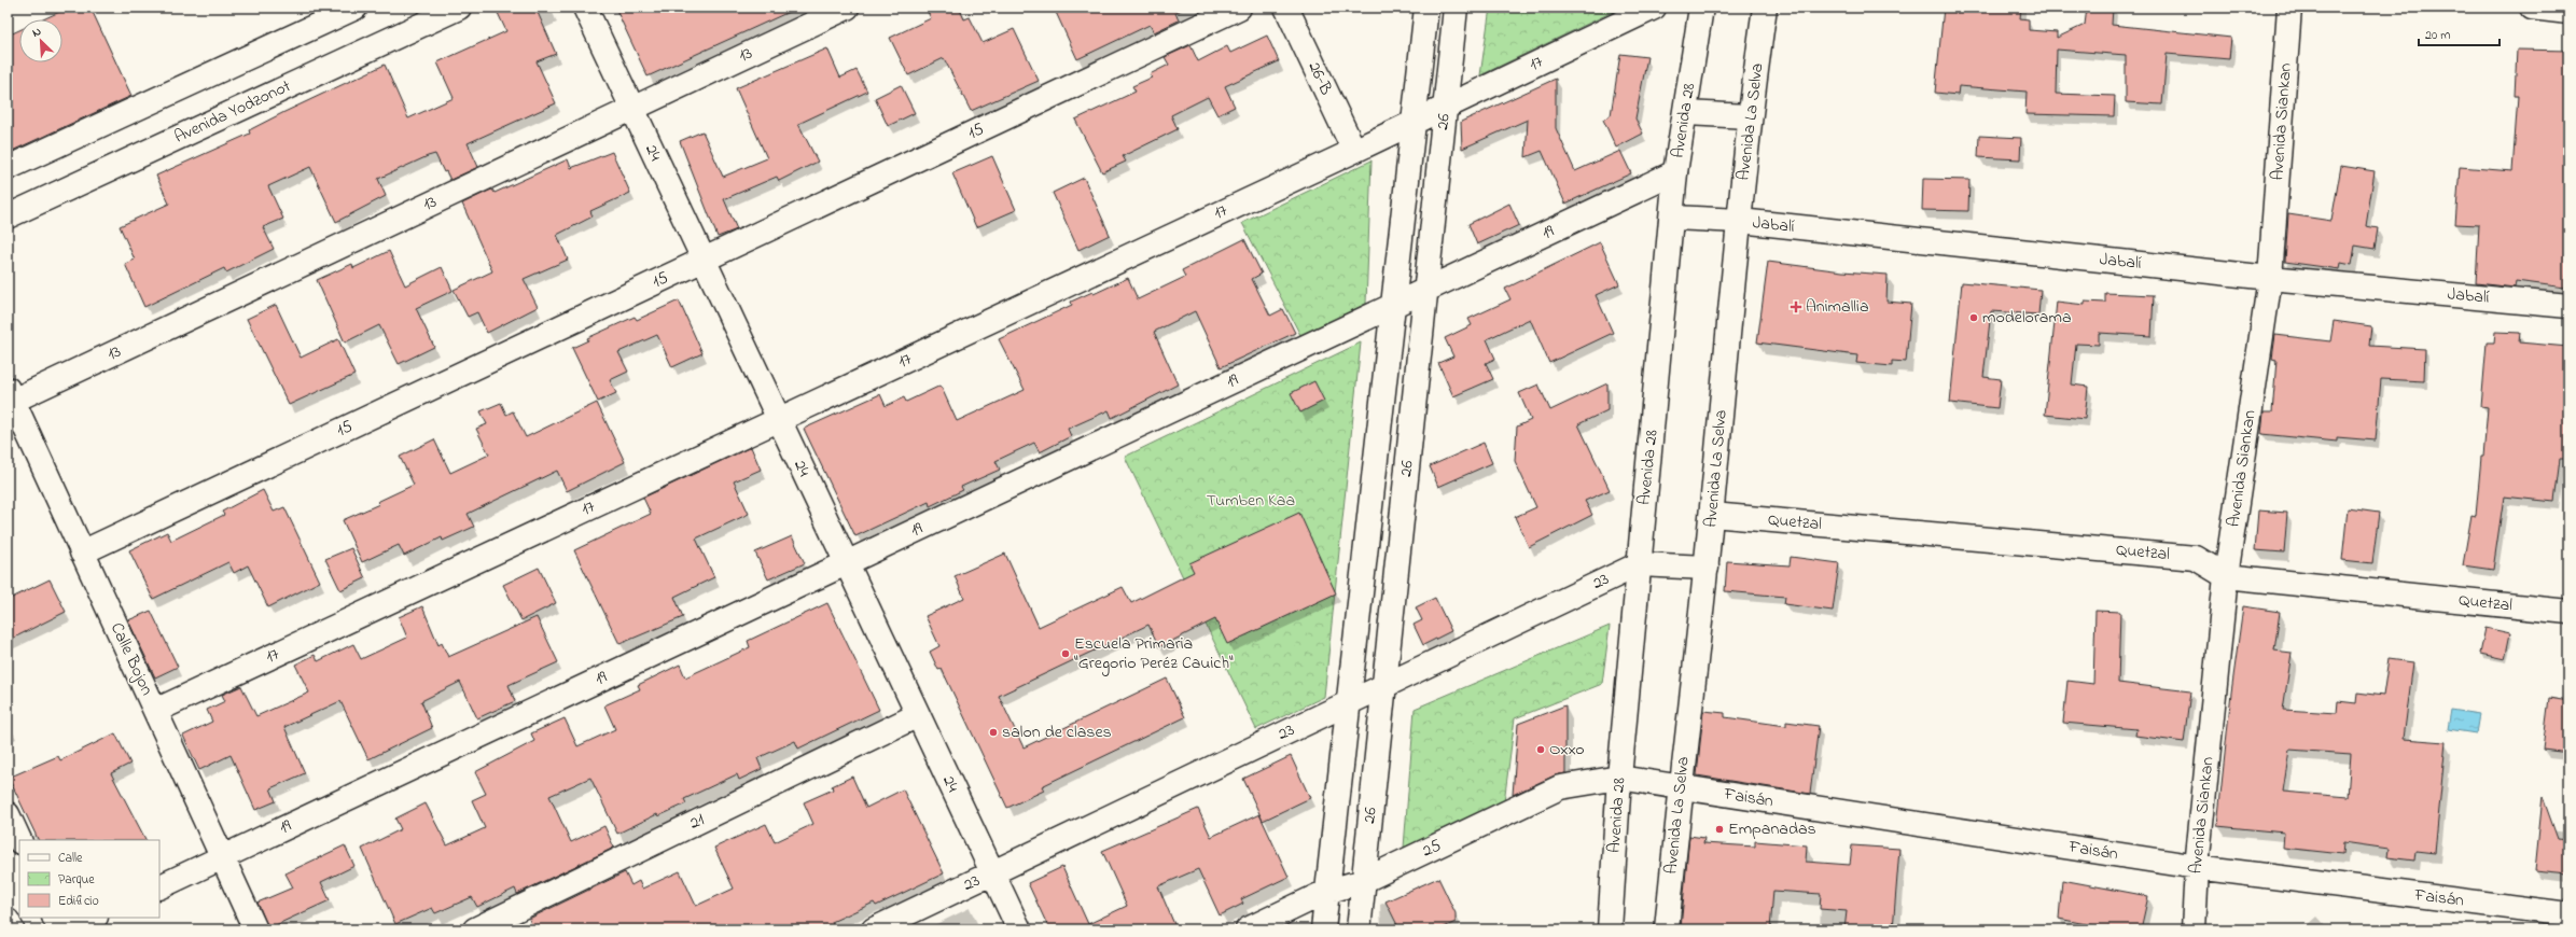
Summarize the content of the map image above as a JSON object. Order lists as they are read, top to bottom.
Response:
{
  "streets": {
    "street": [
      "13",
      "17",
      "26-B",
      "Avenida Yodzonot",
      "Avenida 28",
      "26",
      "Avenida La Selva",
      "Avenida Siankan",
      "15",
      "24",
      "Jabalí",
      "19",
      "Quetzal",
      "23",
      "Calle Bojon",
      "Faisán",
      "21",
      "25"
    ]
  },
  "crossings": [
    ["13", "24"],
    ["13", "Calle Bojon"],
    ["17", "26-B"],
    ["17", "26"],
    ["17", "24"],
    ["17", "Calle Bojon"],
    ["Avenida 28", "Jabalí"],
    ["Avenida 28", "19"],
    ["Avenida 28", "23"],
    ["Avenida 28", "Faisán"],
    ["Avenida 28", "25"],
    ["26", "19"],
    ["26", "23"],
    ["26", "25"],
    ["Avenida La Selva", "Jabalí"],
    ["Avenida La Selva", "Quetzal"],
    ["Avenida La Selva", "23"],
    ["Avenida La Selva", "Faisán"],
    ["Avenida Siankan", "Jabalí"],
    ["Avenida Siankan", "Quetzal"],
    ["Avenida Siankan", "Faisán"],
    ["15", "24"],
    ["15", "Calle Bojon"],
    ["24", "19"],
    ["24", "23"],
    ["24", "21"],
    ["19", "Calle Bojon"],
    ["Faisán", "25"]
  ],
  "parks": ["Tumben Kaa"],
  "places": {
    "health": ["Animallia"],
    "other": [
      "modelorama",
      "Escuela Primaria \"Gregorio Peréz Cauich\"",
      "salon de clases",
      "Oxxo",
      "Empanadas"
    ]
  },
  "legend": ["Calle", "Parque", "Edificio"],
  "scale_bar": "20 m",
  "north": "top left"
}
